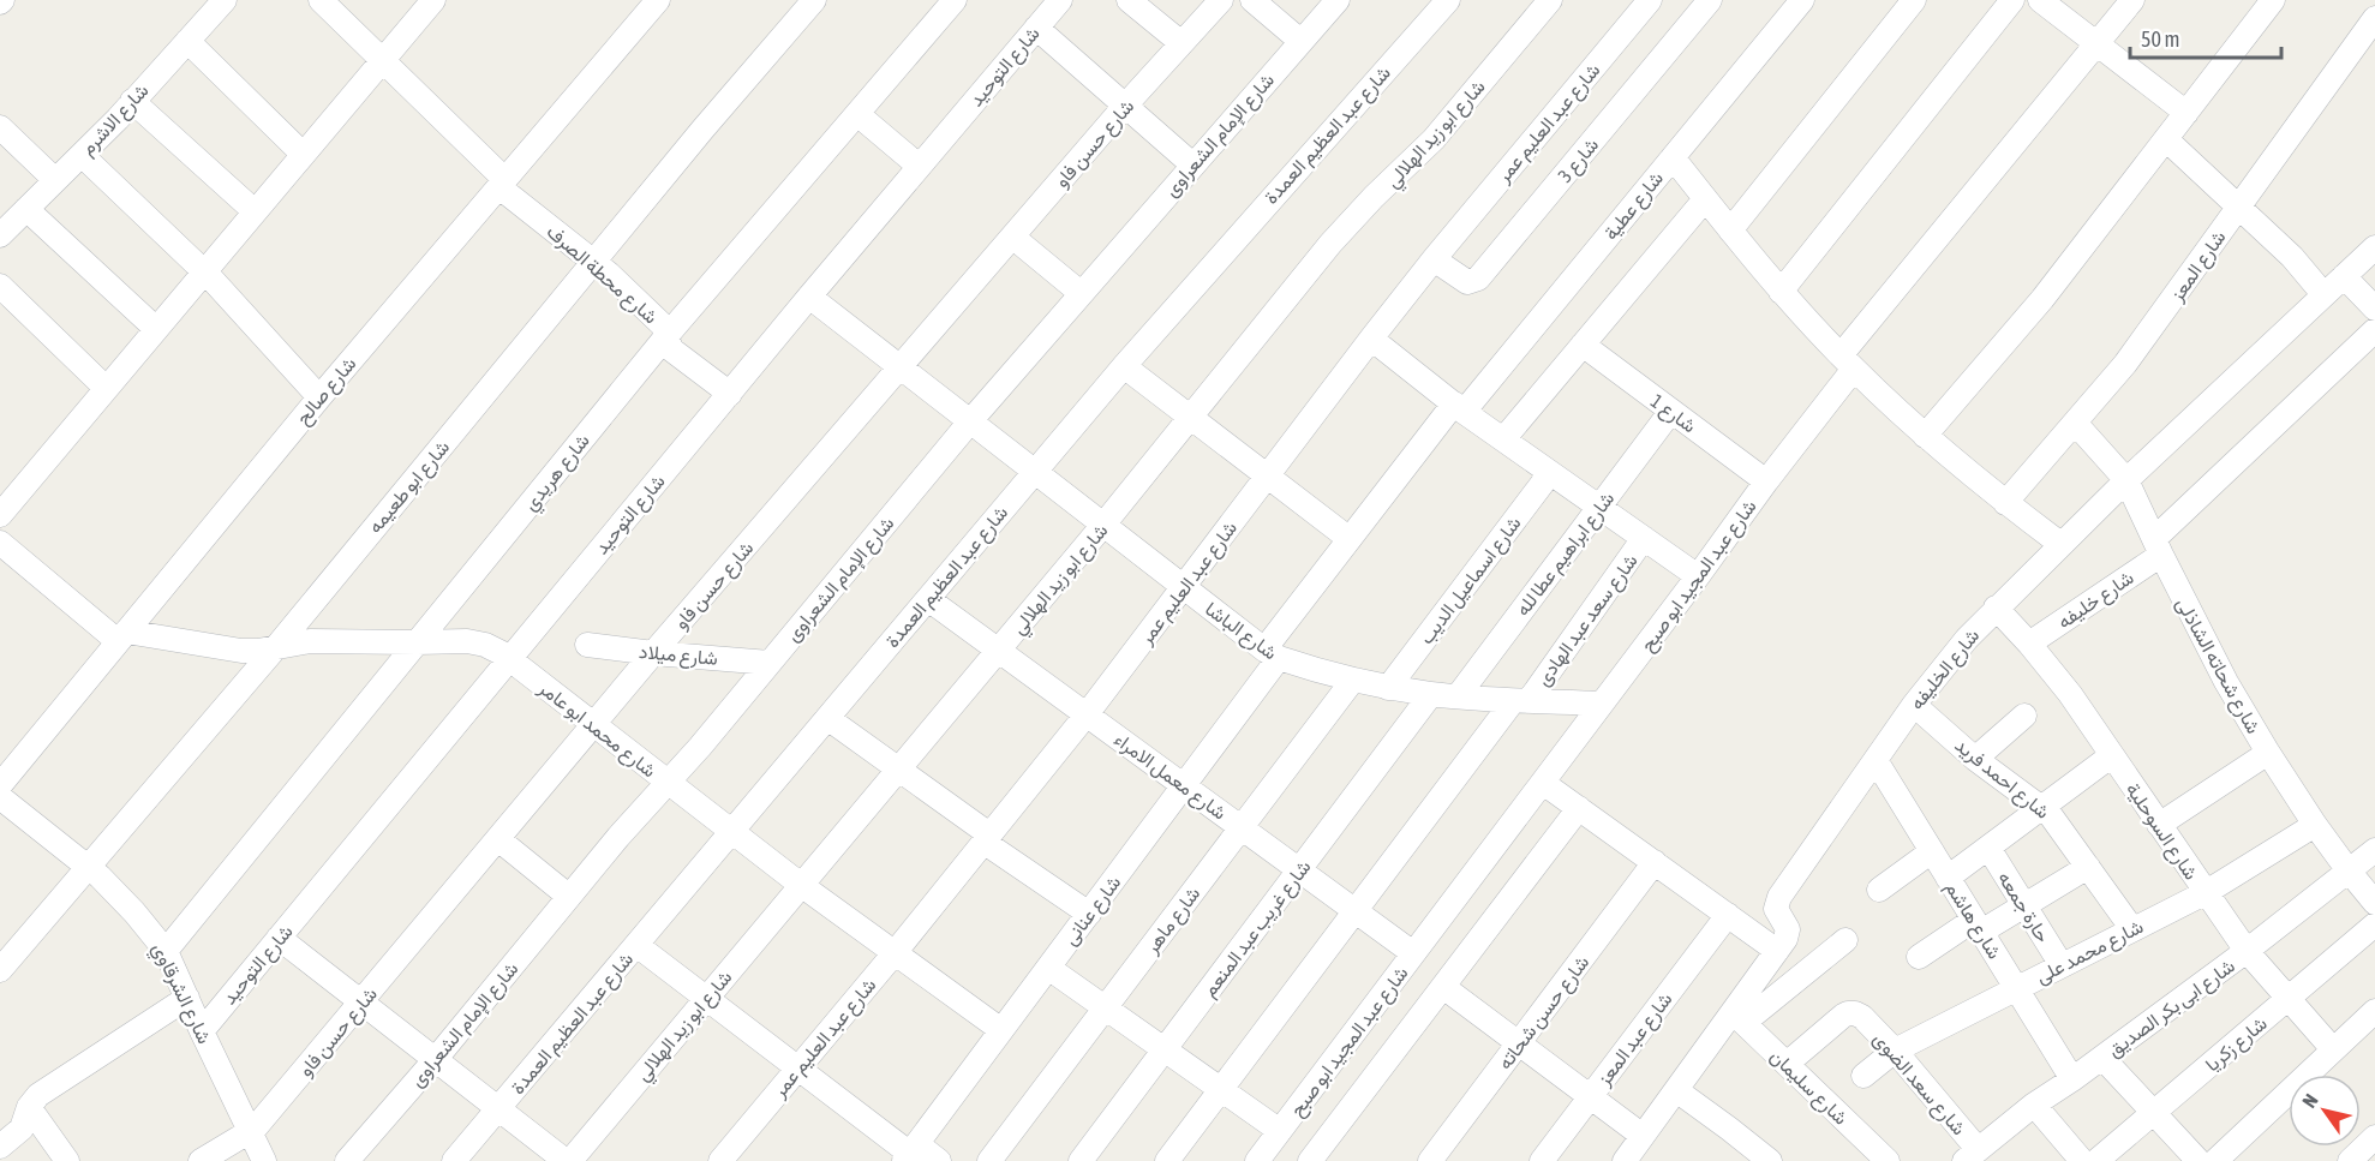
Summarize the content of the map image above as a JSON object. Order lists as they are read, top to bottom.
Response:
{
  "streets": {
    "street": [
      "شارع التوحيد",
      "شارع الاشرم",
      "شارع عبد العليم عمر",
      "شارع ابو زيد الهلالي",
      "شارع الإمام الشعراوى",
      "شارع عبد العظيم العمدة",
      "شارع حسن فاو",
      "شارع 3",
      "شارع عطية",
      "شارع المعز",
      "شارع محطة الصرف",
      "شارع صالح",
      "شارع 1",
      "شارع هريدي",
      "شارع ابو طعيمه",
      "شارع ابراهيم عطا لله",
      "شارع عبد المجيد ابو صبح",
      "شارع اسماعيل الديب",
      "شارع خليفه",
      "شارع سعد عبد الهادى",
      "شارع الباشا",
      "شارع ميلاد",
      "شارع شحاته الشاذلى",
      "شارع الخليفه",
      "شارع محمد ابو عامر",
      "شارع معمل الامراء",
      "شارع احمد فريد",
      "شارع السوحلية",
      "حارة جمعه",
      "شارع عنانى",
      "شارع ماهر",
      "شارع هاشم",
      "شارع غريب عبد المنعم",
      "شارع محمد على",
      "شارع الشرقاوي",
      "شارع ابى بكر الصديق",
      "شارع حسن شحاته",
      "شارع عبد المعز",
      "شارع زكريا",
      "شارع سعد الضوى",
      "شارع سليمان"
    ]
  },
  "crossings": [
    ["شارع التوحيد", "شارع محطة الصرف"],
    ["شارع التوحيد", "شارع الباشا"],
    ["شارع التوحيد", "شارع محمد ابو عامر"],
    ["شارع التوحيد", "شارع الشرقاوي"],
    ["شارع عبد العليم عمر", "شارع 3"],
    ["شارع عبد العليم عمر", "شارع الباشا"],
    ["شارع عبد العليم عمر", "شارع محمد ابو عامر"],
    ["شارع عبد العليم عمر", "شارع معمل الامراء"],
    ["شارع ابو زيد الهلالي", "شارع الباشا"],
    ["شارع ابو زيد الهلالي", "شارع محمد ابو عامر"],
    ["شارع ابو زيد الهلالي", "شارع معمل الامراء"],
    ["شارع الإمام الشعراوى", "شارع الباشا"],
    ["شارع الإمام الشعراوى", "شارع ميلاد"],
    ["شارع الإمام الشعراوى", "شارع محمد ابو عامر"],
    ["شارع عبد العظيم العمدة", "شارع الباشا"],
    ["شارع عبد العظيم العمدة", "شارع محمد ابو عامر"],
    ["شارع عبد العظيم العمدة", "شارع معمل الامراء"],
    ["شارع حسن فاو", "شارع الباشا"],
    ["شارع حسن فاو", "شارع ميلاد"],
    ["شارع حسن فاو", "شارع محمد ابو عامر"],
    ["شارع حسن فاو", "شارع الشرقاوي"],
    ["شارع عطية", "شارع عنانى"],
    ["شارع المعز", "شارع شحاته الشاذلى"],
    ["شارع محطة الصرف", "شارع صالح"],
    ["شارع محطة الصرف", "شارع هريدي"],
    ["شارع محطة الصرف", "شارع ابو طعيمه"],
    ["شارع صالح", "شارع محمد ابو عامر"],
    ["شارع 1", "شارع ابراهيم عطا لله"],
    ["شارع 1", "شارع عبد المجيد ابو صبح"],
    ["شارع هريدي", "شارع محمد ابو عامر"],
    ["شارع هريدي", "شارع الشرقاوي"],
    ["شارع ابو طعيمه", "شارع محمد ابو عامر"],
    ["شارع ابو طعيمه", "شارع الشرقاوي"],
    ["شارع ابراهيم عطا لله", "شارع الباشا"],
    ["شارع عبد المجيد ابو صبح", "شارع الباشا"],
    ["شارع عبد المجيد ابو صبح", "شارع معمل الامراء"],
    ["شارع اسماعيل الديب", "شارع الباشا"],
    ["شارع خليفه", "شارع شحاته الشاذلى"],
    ["شارع خليفه", "شارع السوحلية"],
    ["شارع سعد عبد الهادى", "شارع الباشا"],
    ["شارع سعد عبد الهادى", "شارع معمل الامراء"],
    ["شارع الباشا", "شارع عنانى"],
    ["شارع الباشا", "شارع ماهر"],
    ["شارع الباشا", "شارع غريب عبد المنعم"],
    ["شارع شحاته الشاذلى", "شارع الخليفه"],
    ["شارع شحاته الشاذلى", "شارع محمد على"],
    ["شارع شحاته الشاذلى", "شارع ابى بكر الصديق"],
    ["شارع الخليفه", "شارع احمد فريد"],
    ["شارع الخليفه", "شارع السوحلية"],
    ["شارع الخليفه", "شارع هاشم"],
    ["شارع الخليفه", "شارع سليمان"],
    ["شارع محمد ابو عامر", "شارع عنانى"],
    ["شارع معمل الامراء", "شارع عنانى"],
    ["شارع معمل الامراء", "شارع ماهر"],
    ["شارع معمل الامراء", "شارع غريب عبد المنعم"],
    ["شارع احمد فريد", "شارع محمد على"],
    ["شارع السوحلية", "شارع محمد على"],
    ["شارع السوحلية", "شارع ابى بكر الصديق"],
    ["شارع السوحلية", "شارع زكريا"],
    ["حارة جمعه", "شارع محمد على"],
    ["شارع هاشم", "شارع محمد على"],
    ["شارع هاشم", "شارع ابى بكر الصديق"],
    ["شارع محمد على", "شارع سعد الضوى"],
    ["شارع ابى بكر الصديق", "شارع سعد الضوى"],
    ["شارع سعد الضوى", "شارع سليمان"]
  ],
  "scale_bar": "50 m",
  "north": "top left"
}
